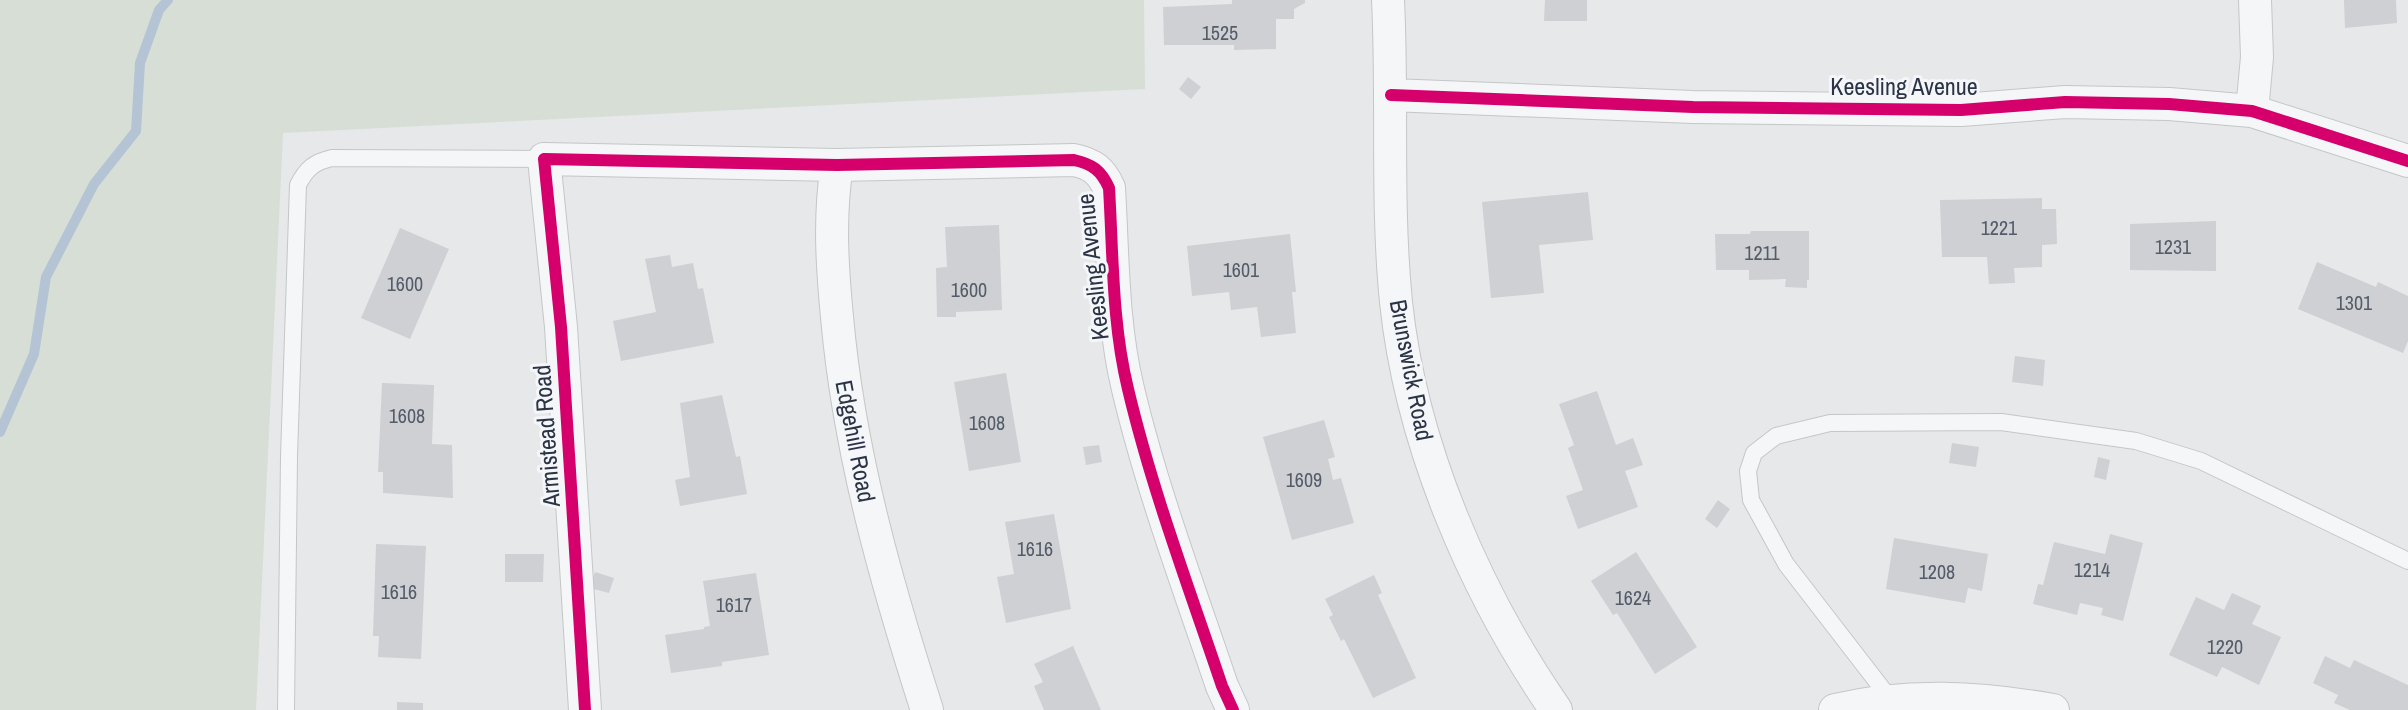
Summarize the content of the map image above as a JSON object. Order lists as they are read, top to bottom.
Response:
{
  "streets": {
    "street": [
      "Keesling Avenue",
      "Brunswick Road",
      "Armistead Road",
      "Edgehill Road"
    ]
  },
  "crossings": [
    ["Keesling Avenue", "Brunswick Road"],
    ["Keesling Avenue", "Armistead Road"],
    ["Keesling Avenue", "Edgehill Road"]
  ],
  "house_numbers": [
    "1525",
    "1221",
    "1231",
    "1211",
    "1601",
    "1600",
    "1600",
    "1301",
    "1608",
    "1608",
    "1609",
    "1616",
    "1214",
    "1208",
    "1616",
    "1624",
    "1617",
    "1220"
  ]
}
